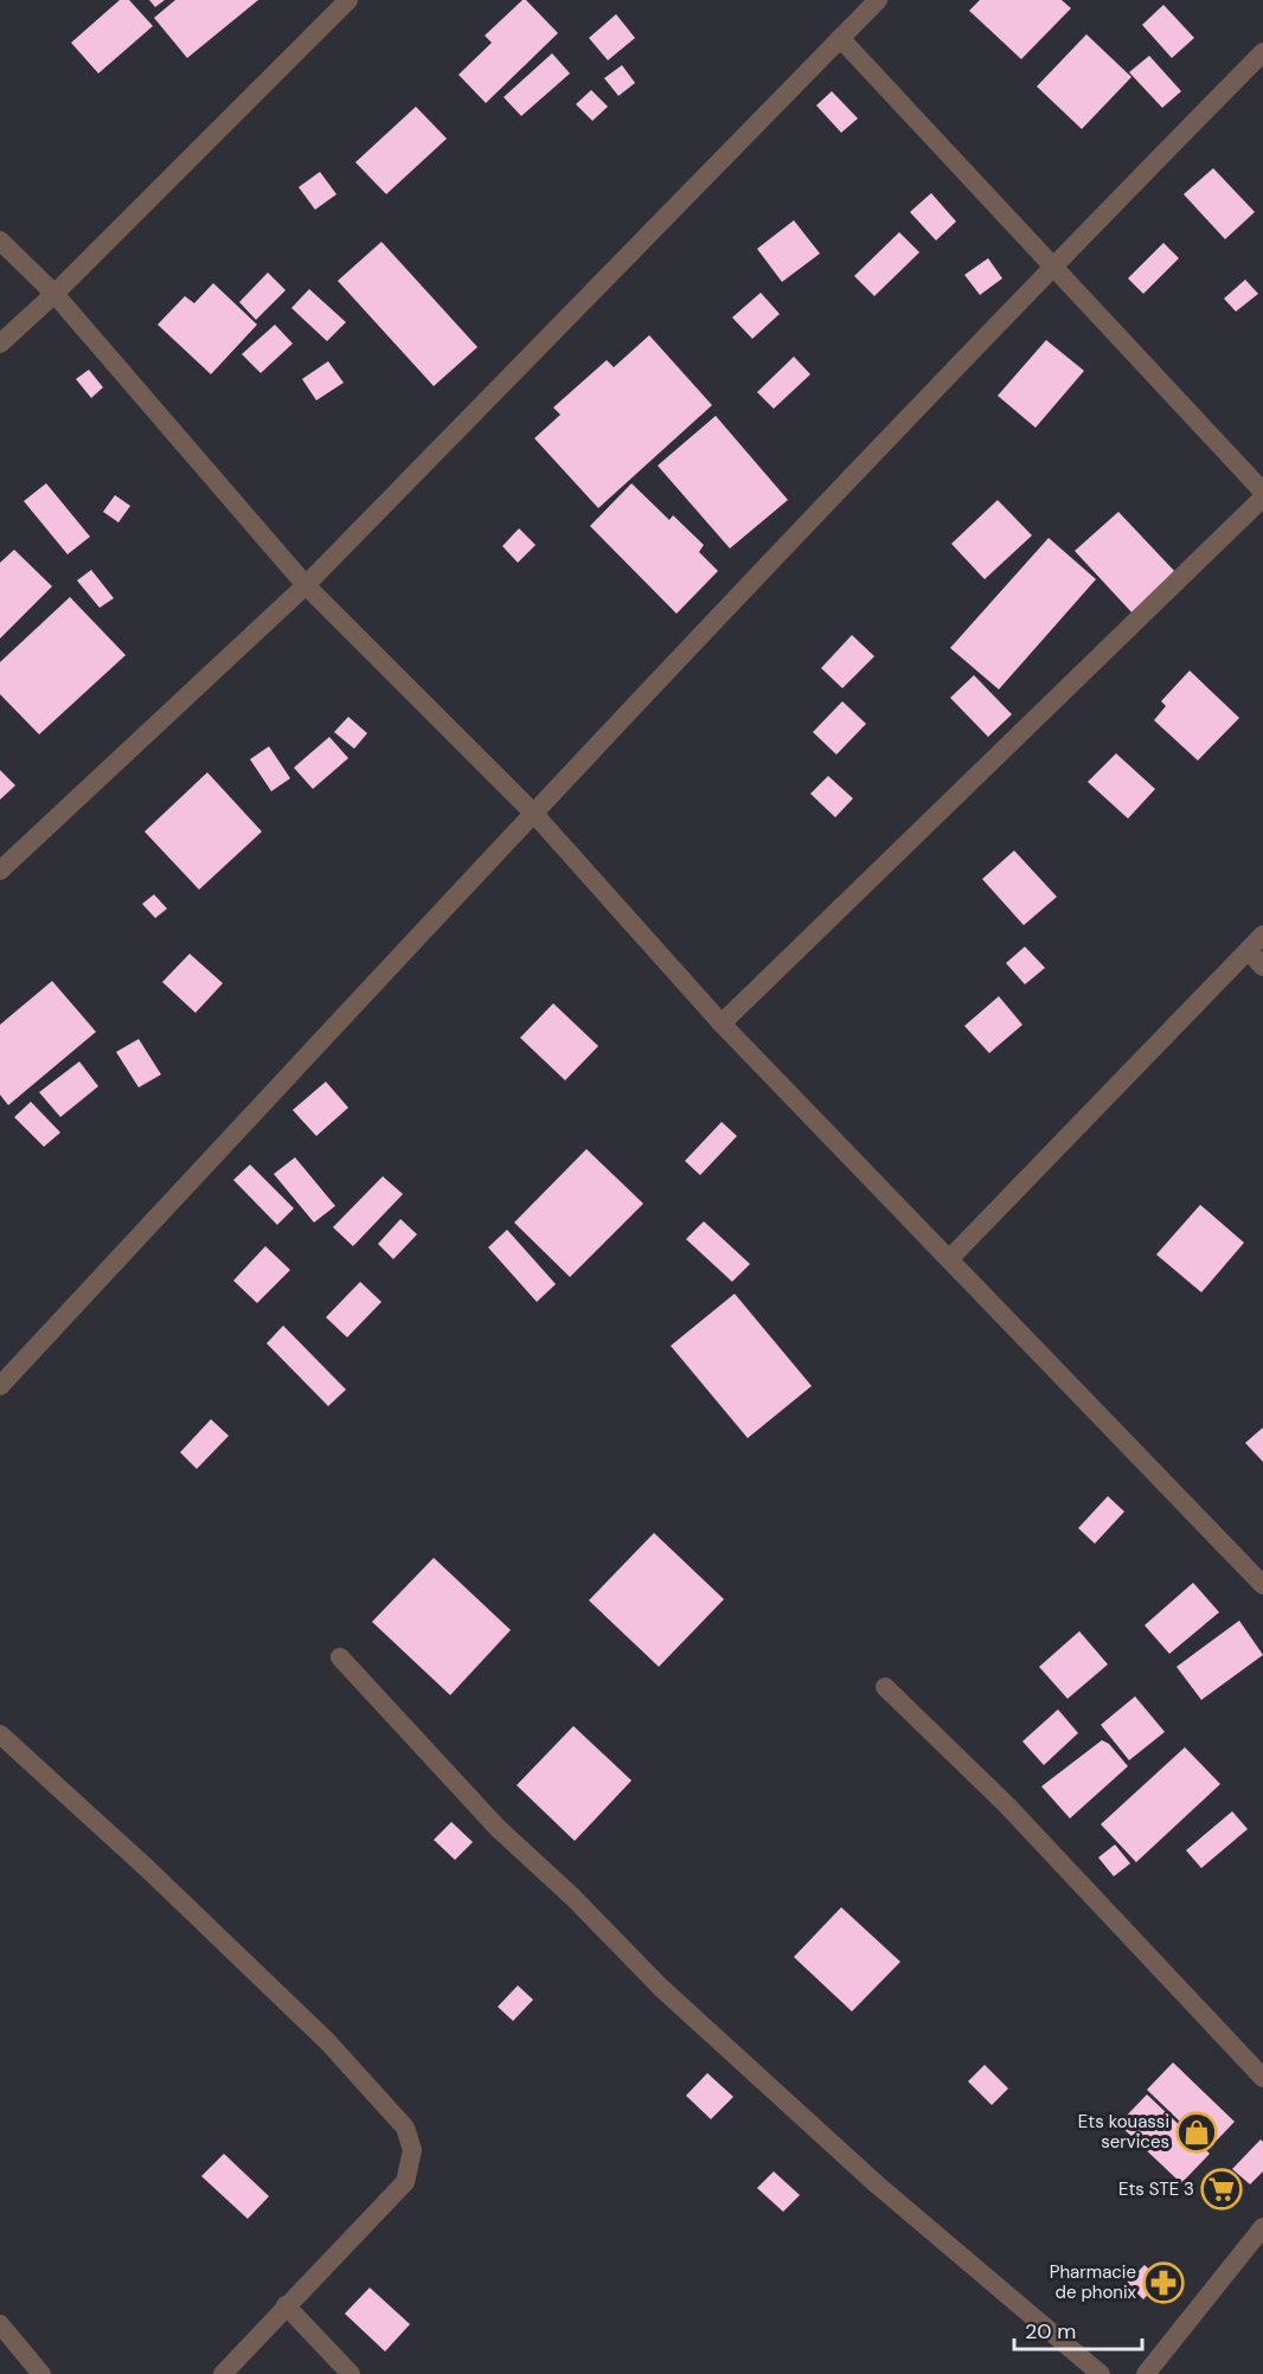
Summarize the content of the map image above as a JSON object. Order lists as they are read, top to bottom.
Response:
{
  "places": {
    "shop": ["Ets kouassi services"],
    "supermarket": ["Ets STE 3"],
    "pharmacy": ["Pharmacie de phonix"]
  },
  "scale_bar": "20 m"
}
